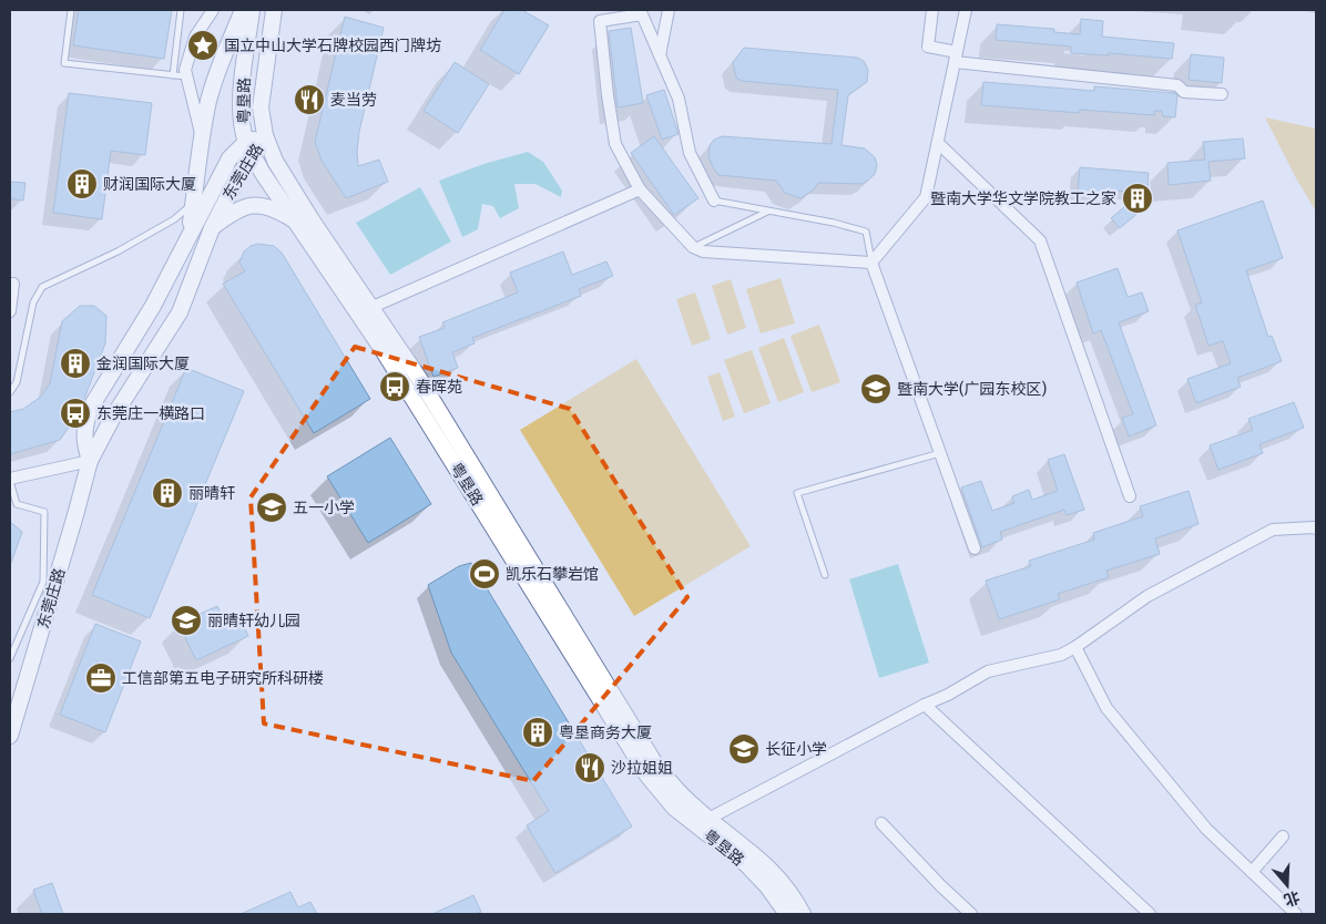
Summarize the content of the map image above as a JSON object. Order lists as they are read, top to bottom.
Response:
{
  "streets": {
    "main road": ["粤垦路", "东莞庄路"]
  },
  "crossings": [
    ["粤垦路", "东莞庄路"]
  ],
  "places": {
    "place": ["国立中山大学石牌校园西门牌坊"],
    "restaurant": ["麦当劳", "沙拉姐姐"],
    "building": [
      "财润国际大厦",
      "暨南大学华文学院教工之家",
      "金润国际大厦",
      "丽晴轩",
      "粤垦商务大厦"
    ],
    "bus stop": ["春晖苑", "东莞庄一横路口"],
    "school or university": [
      "暨南大学(广园东校区)",
      "五一小学",
      "丽晴轩幼儿园",
      "长征小学"
    ],
    "sports": ["凯乐石攀岩馆"],
    "office": ["工信部第五电子研究所科研楼"]
  },
  "north": "bottom"
}
